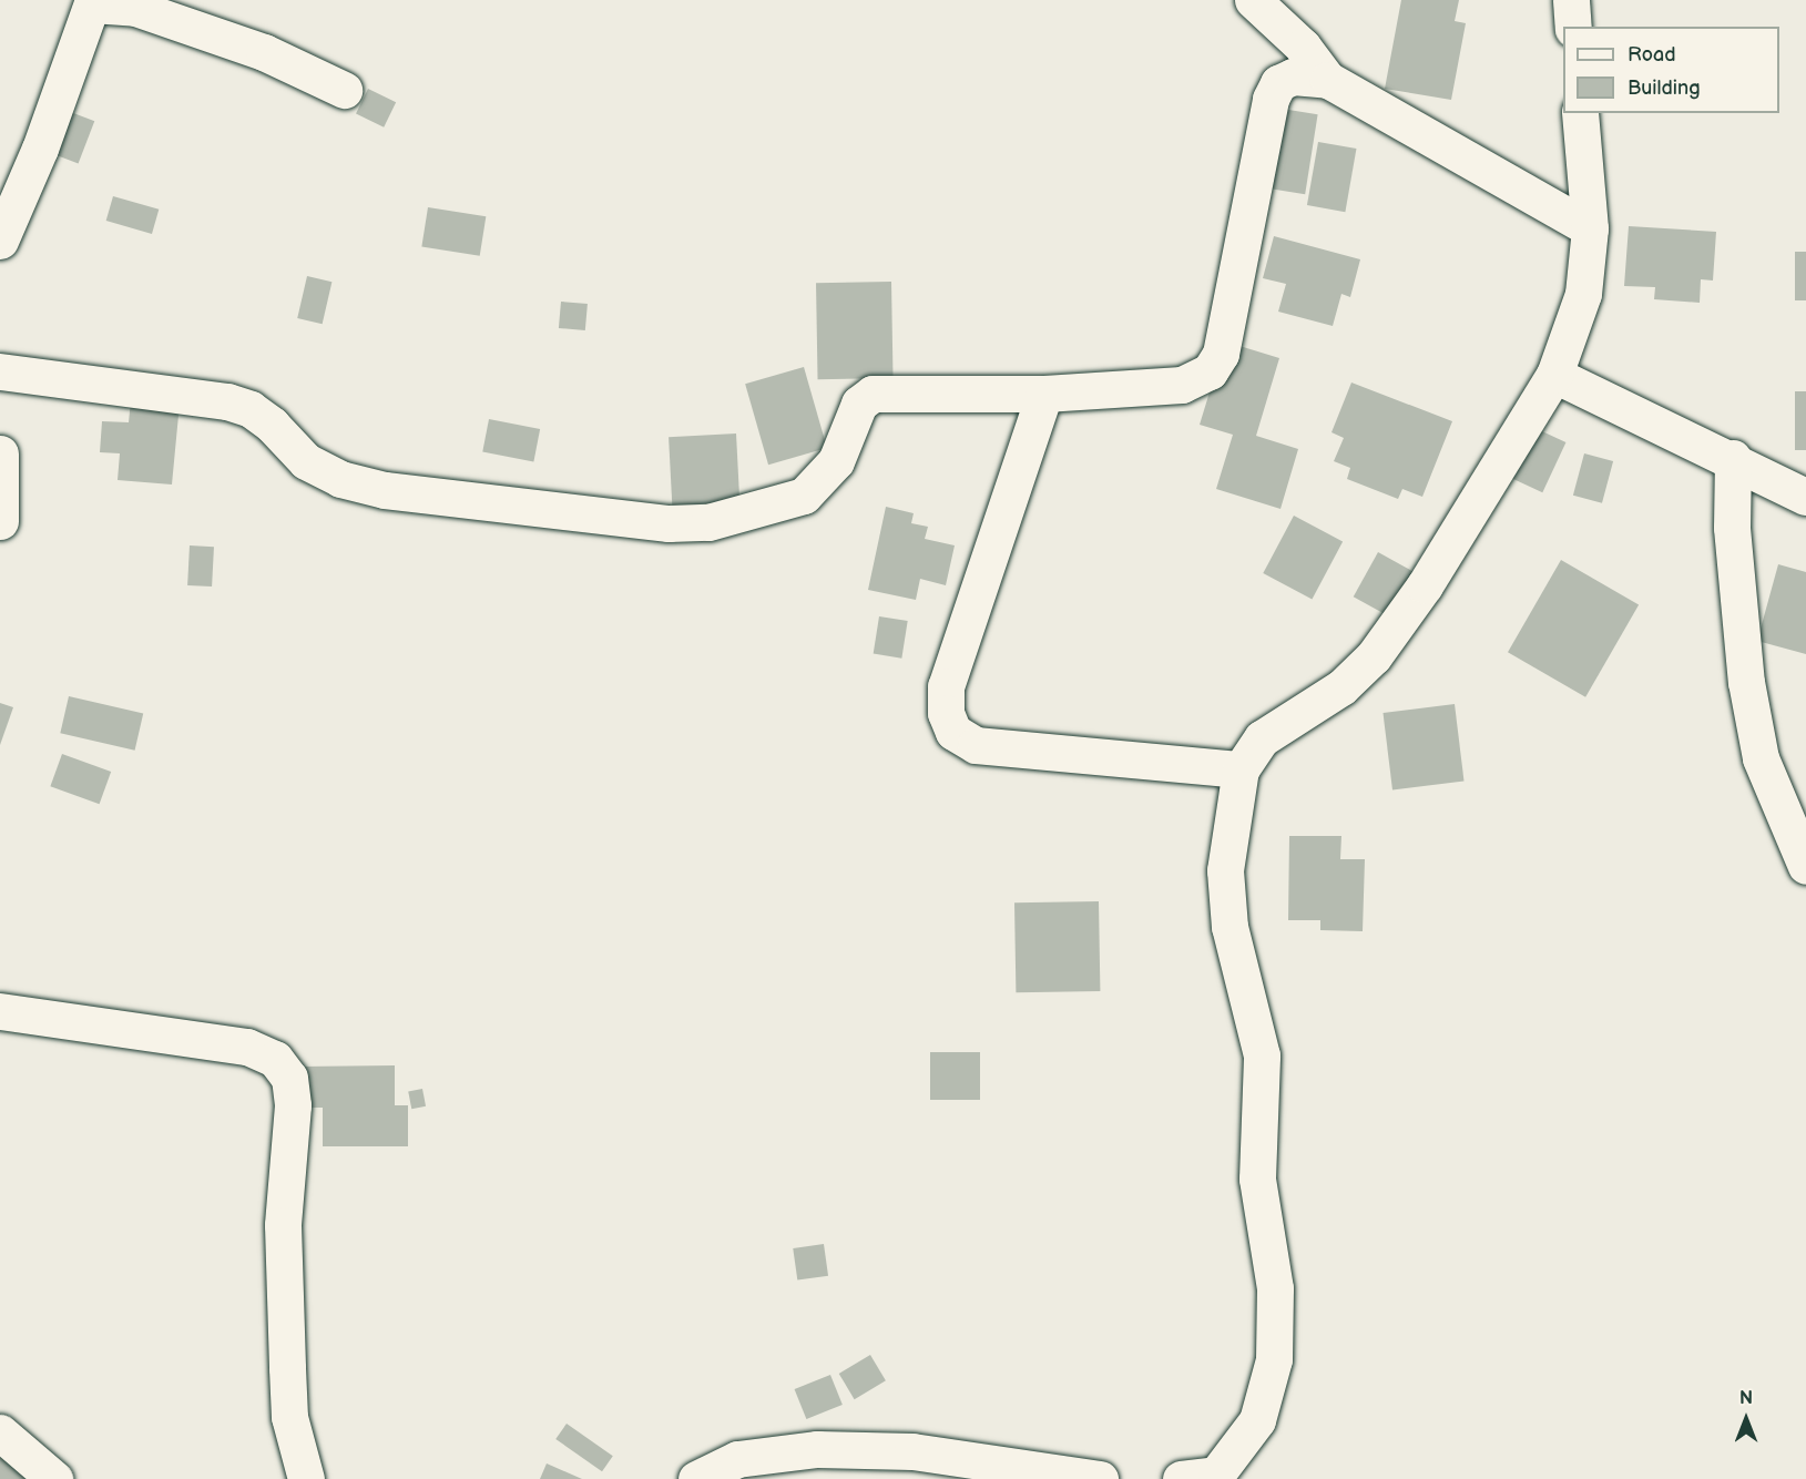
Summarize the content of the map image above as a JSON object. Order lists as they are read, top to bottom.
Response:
{
  "legend": ["Road", "Building"],
  "north": "top"
}
